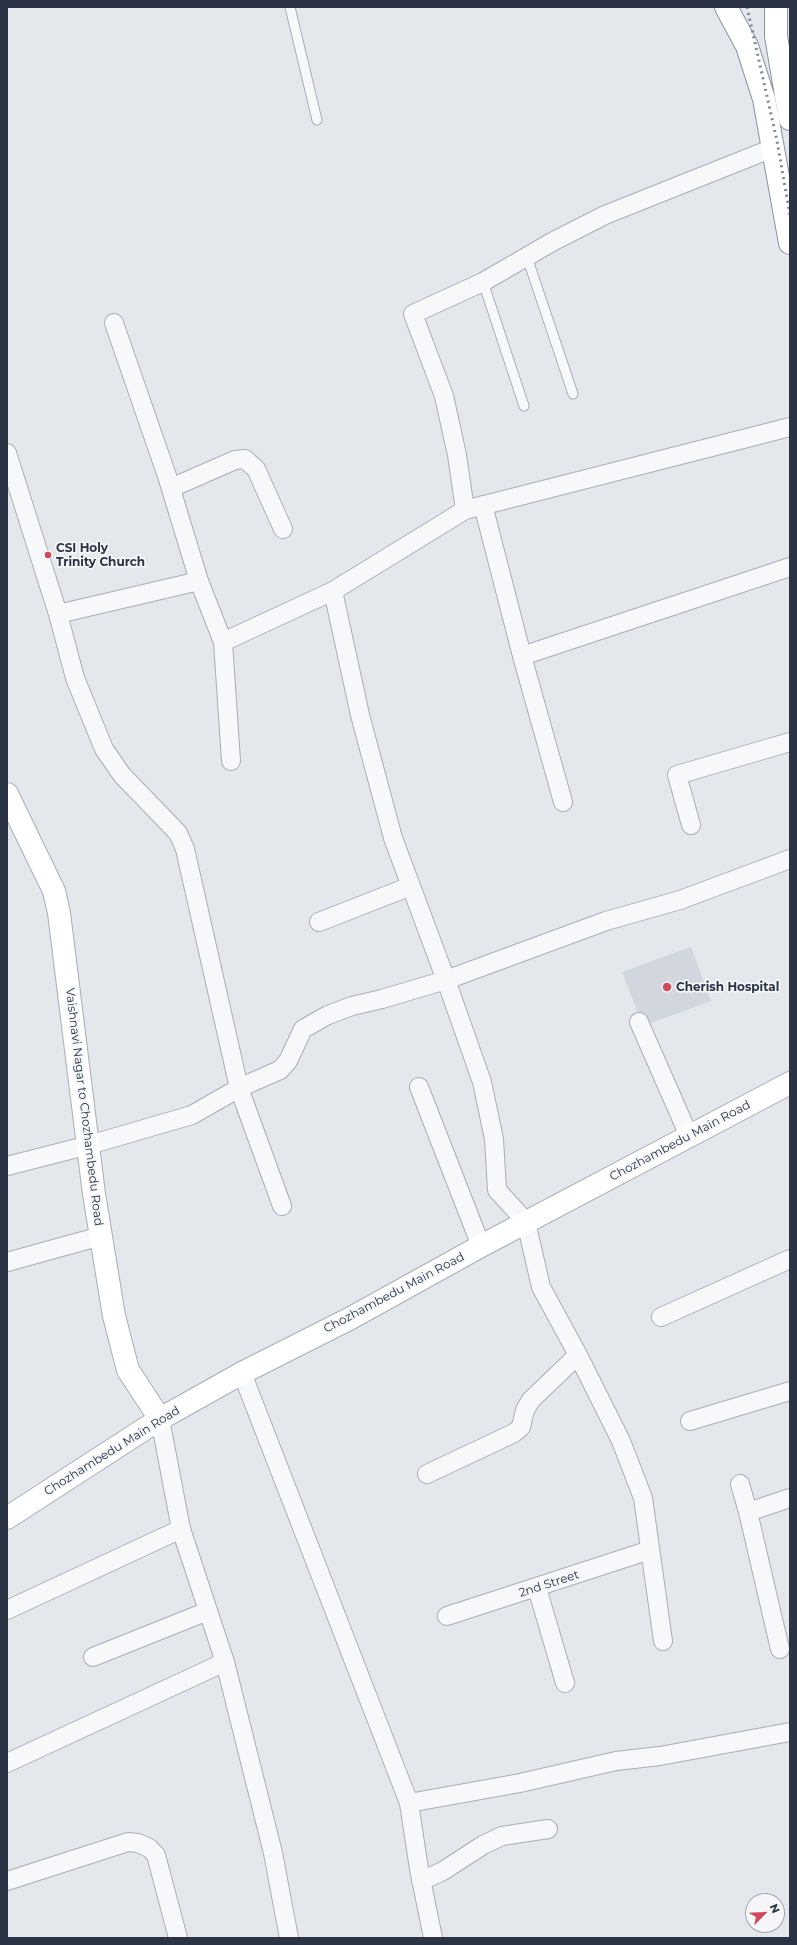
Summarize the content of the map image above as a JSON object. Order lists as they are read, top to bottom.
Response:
{
  "streets": {
    "main road": ["Vaishnavi Nagar to Chozhambedu Road", "Chozhambedu Main Road"],
    "street": ["2nd Street"]
  },
  "crossings": [
    ["Vaishnavi Nagar to Chozhambedu Road", "Chozhambedu Main Road"]
  ],
  "places": ["CSI Holy Trinity Church", "Cherish Hospital"],
  "north": "top right"
}
